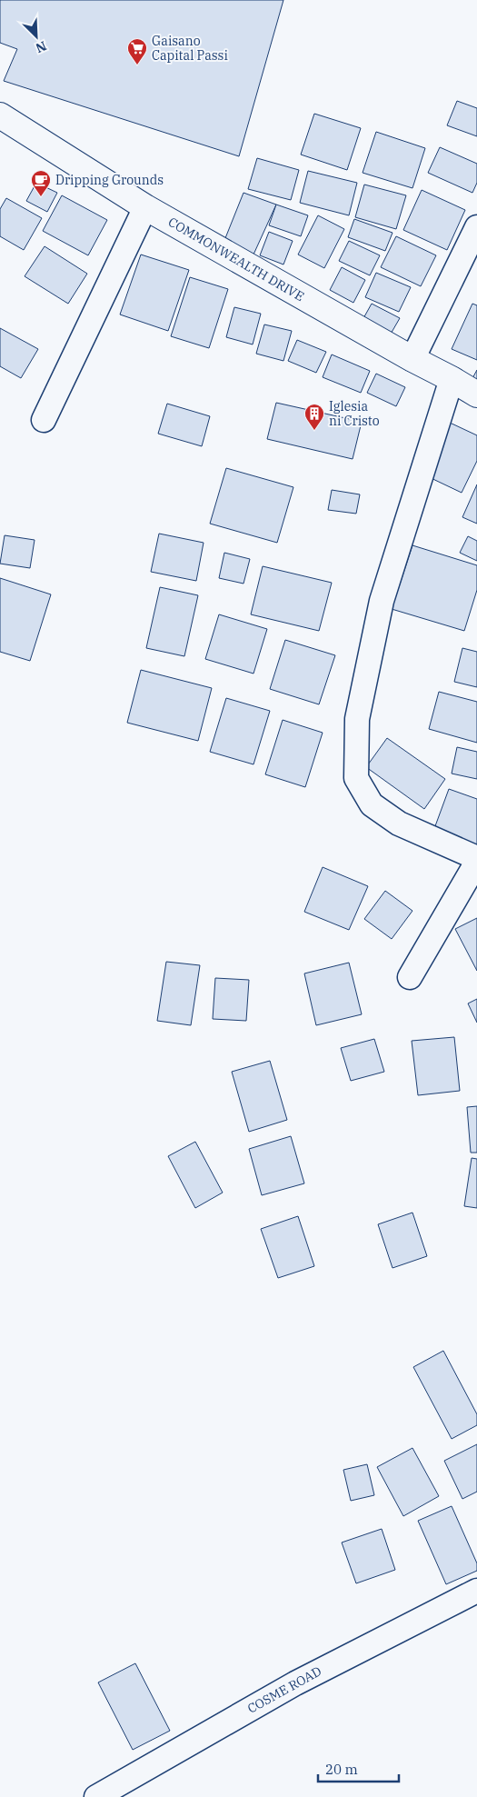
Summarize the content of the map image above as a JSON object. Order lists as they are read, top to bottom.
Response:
{
  "streets": {
    "street": ["COMMONWEALTH DRIVE", "COSME ROAD"]
  },
  "places": {
    "supermarket": ["Gaisano Capital Passi"],
    "cafe": ["Dripping Grounds"],
    "building": ["Iglesia ni Cristo"]
  },
  "scale_bar": "20 m",
  "north": "bottom right"
}
